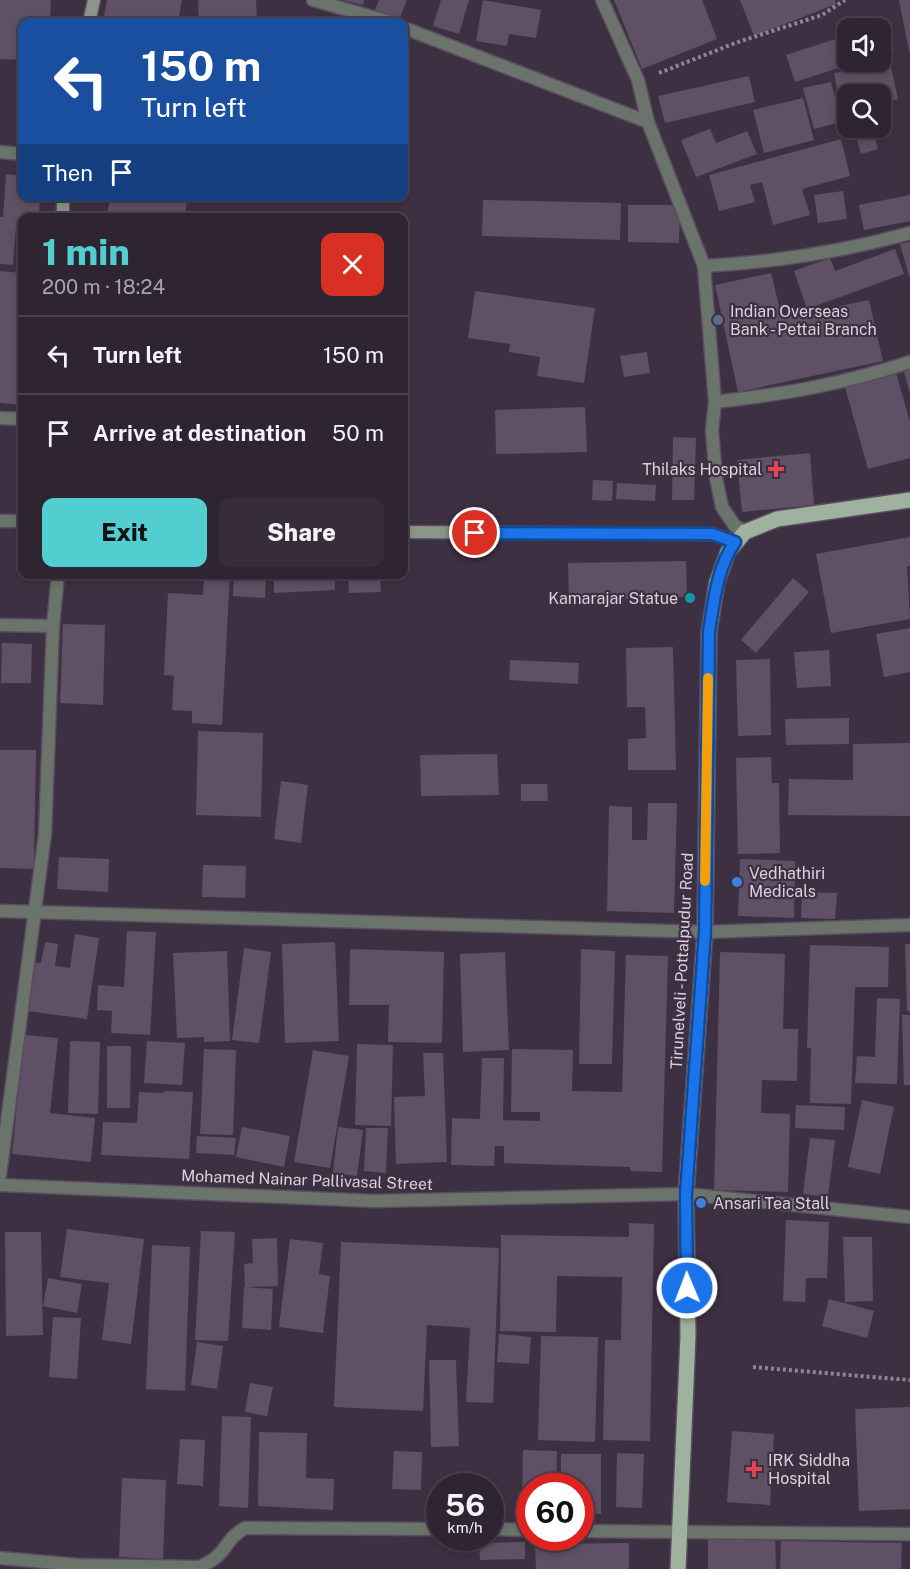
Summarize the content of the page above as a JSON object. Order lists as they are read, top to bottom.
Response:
{
  "streets": {
    "main road": ["Tirunelveli - Pottalpudur Road"],
    "street": ["Mohamed Nainar Pallivasal Street"]
  },
  "crossings": [
    ["Tirunelveli - Pottalpudur Road", "Mohamed Nainar Pallivasal Street"]
  ],
  "places": {
    "other": [
      "Indian Overseas Bank - Pettai Branch",
      "Kamarajar Statue",
      "Vedhathiri Medicals",
      "Ansari Tea Stall"
    ],
    "health": ["Thilaks Hospital", "IRK Siddha Hospital"]
  },
  "page": {
    "turn": ["150 m", "Turn left"],
    "then": "Then",
    "heading": ["1 min", "200 m · 18:24"],
    "list": [
      {
        "name": "Turn left",
        "value": "150 m"
      },
      {
        "name": "Arrive at destination",
        "value": "50 m"
      }
    ],
    "buttons": ["Exit", "Share"],
    "speed": "56 km/h",
    "limit": "60"
  }
}
